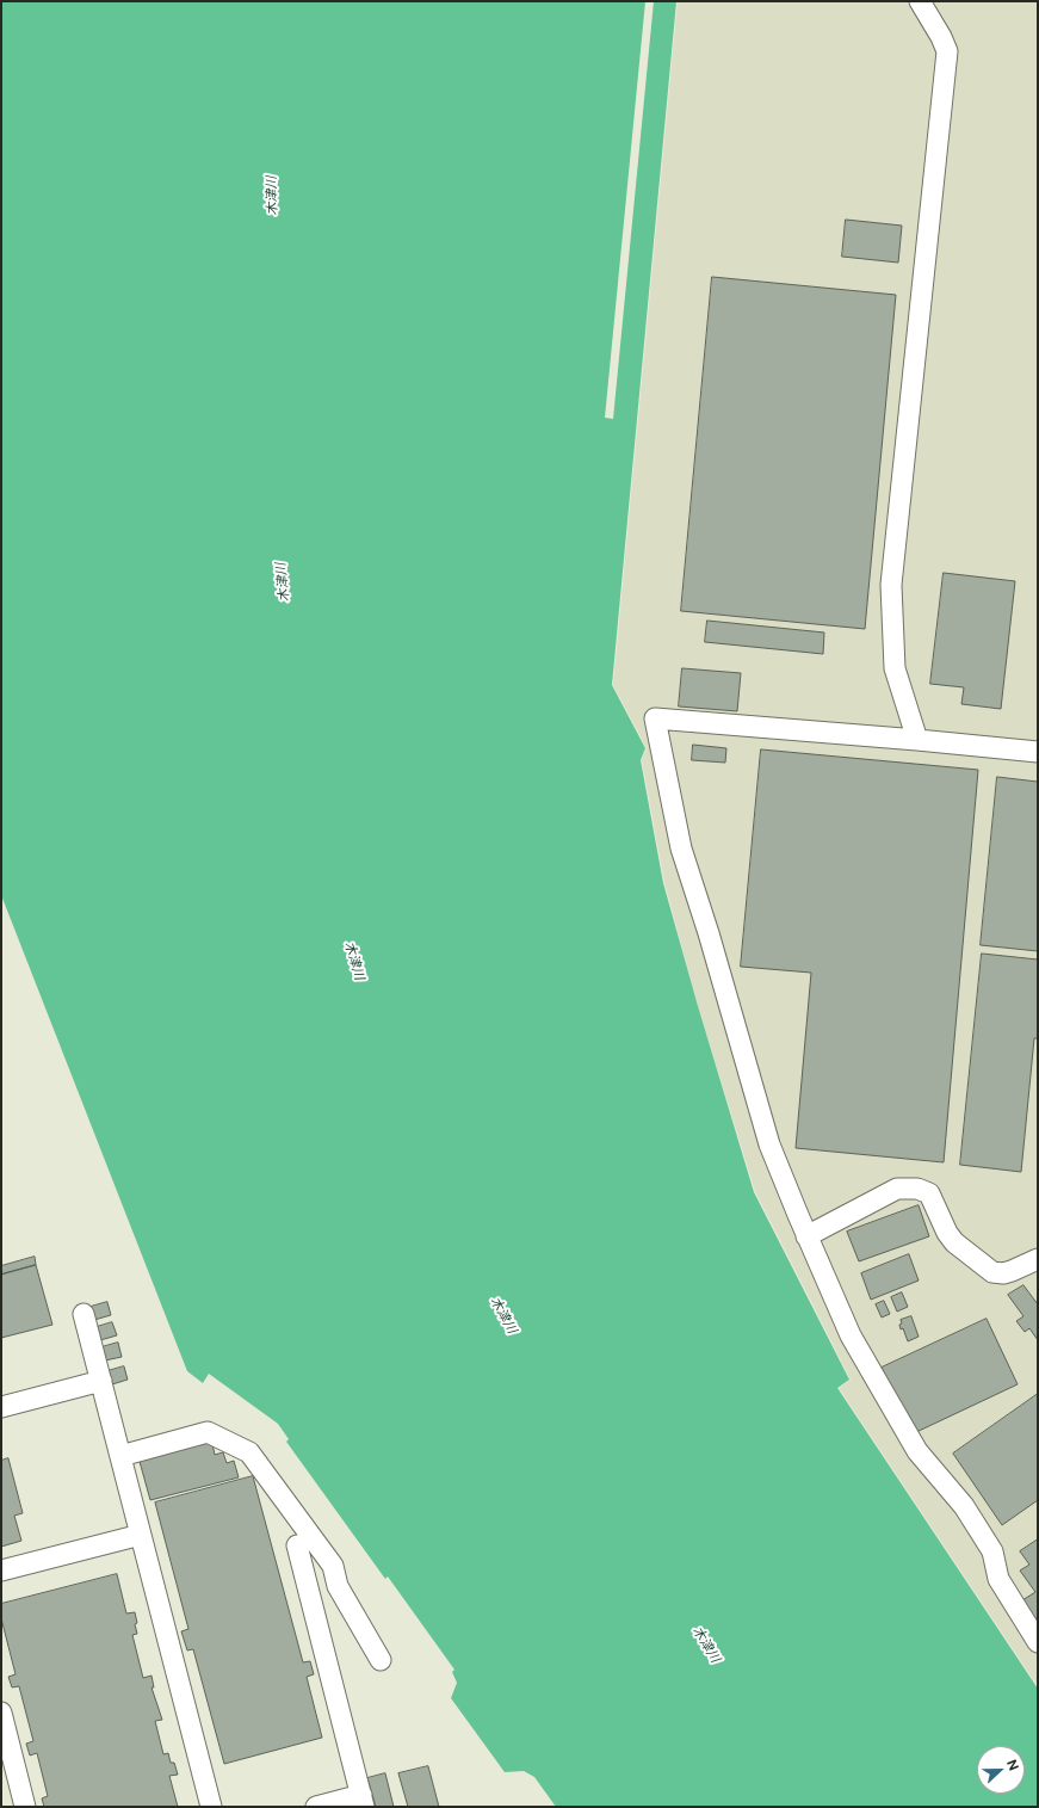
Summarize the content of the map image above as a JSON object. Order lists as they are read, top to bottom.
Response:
{
  "water": ["木津川"],
  "north": "right"
}
